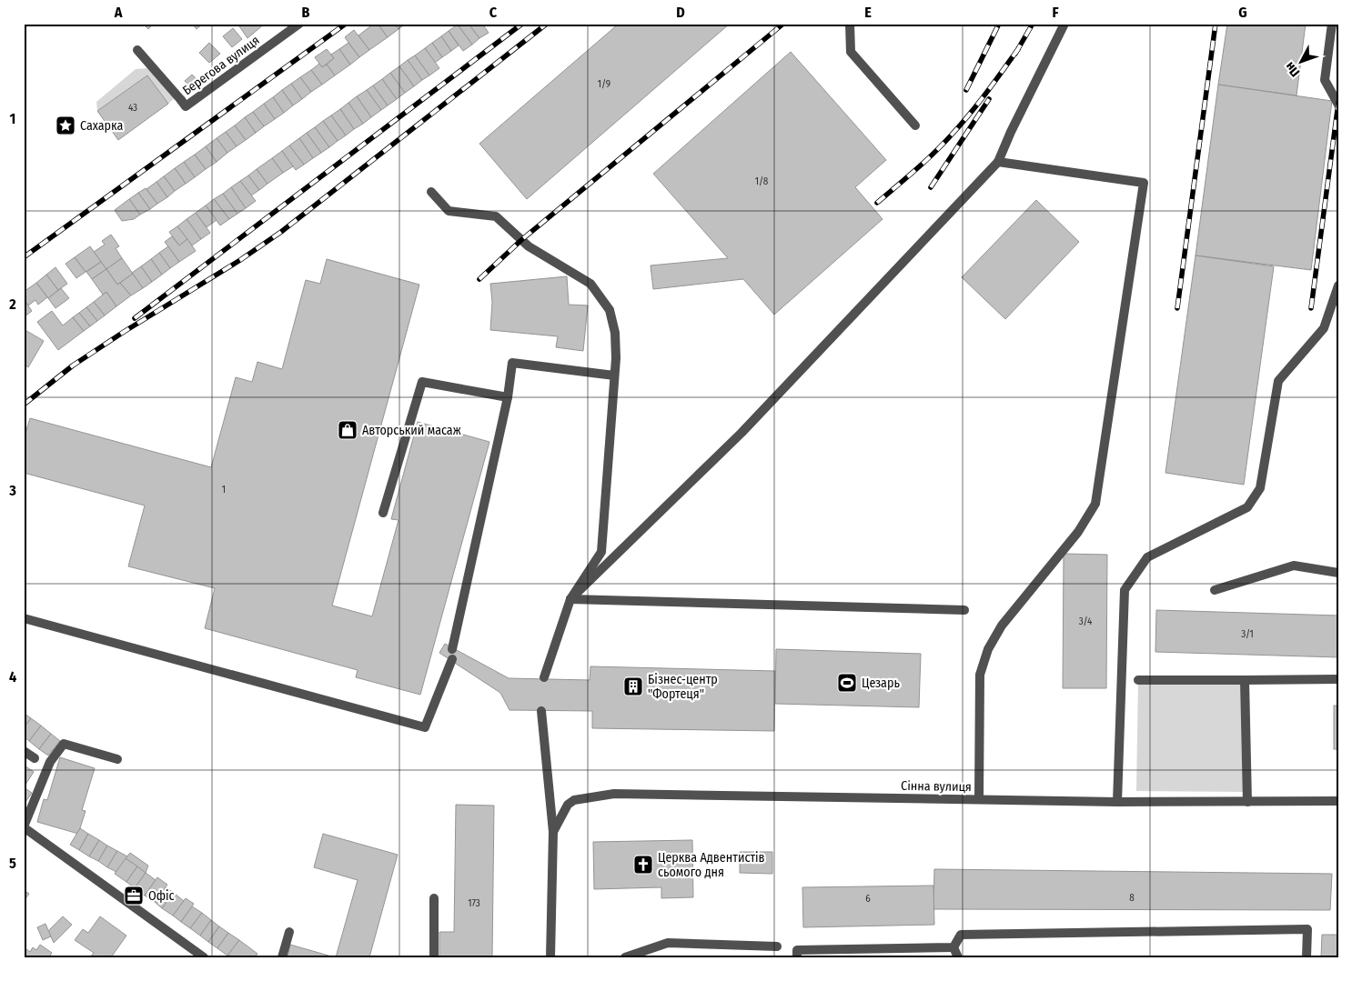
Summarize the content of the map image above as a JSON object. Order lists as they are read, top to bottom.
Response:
{
  "streets": {
    "street": ["Берегова вулиця", "Сінна вулиця"]
  },
  "places": {
    "place": ["Сахарка"],
    "shop": ["Авторський масаж"],
    "sports": ["Цезарь"],
    "building": ["Бізнес-центр \"Фортеця\""],
    "church": ["Церква Адвентистів сьомого дня"],
    "office": ["Офіс"]
  },
  "house_numbers": [
    "1/9",
    "43",
    "1/8",
    "1",
    "3/4",
    "3/1",
    "8",
    "6",
    "173"
  ],
  "north": "bottom left",
  "grid": {
    "columns": [
      "A",
      "B",
      "C",
      "D",
      "E",
      "F",
      "G"
    ],
    "rows": [
      "1",
      "2",
      "3",
      "4",
      "5"
    ]
  }
}
